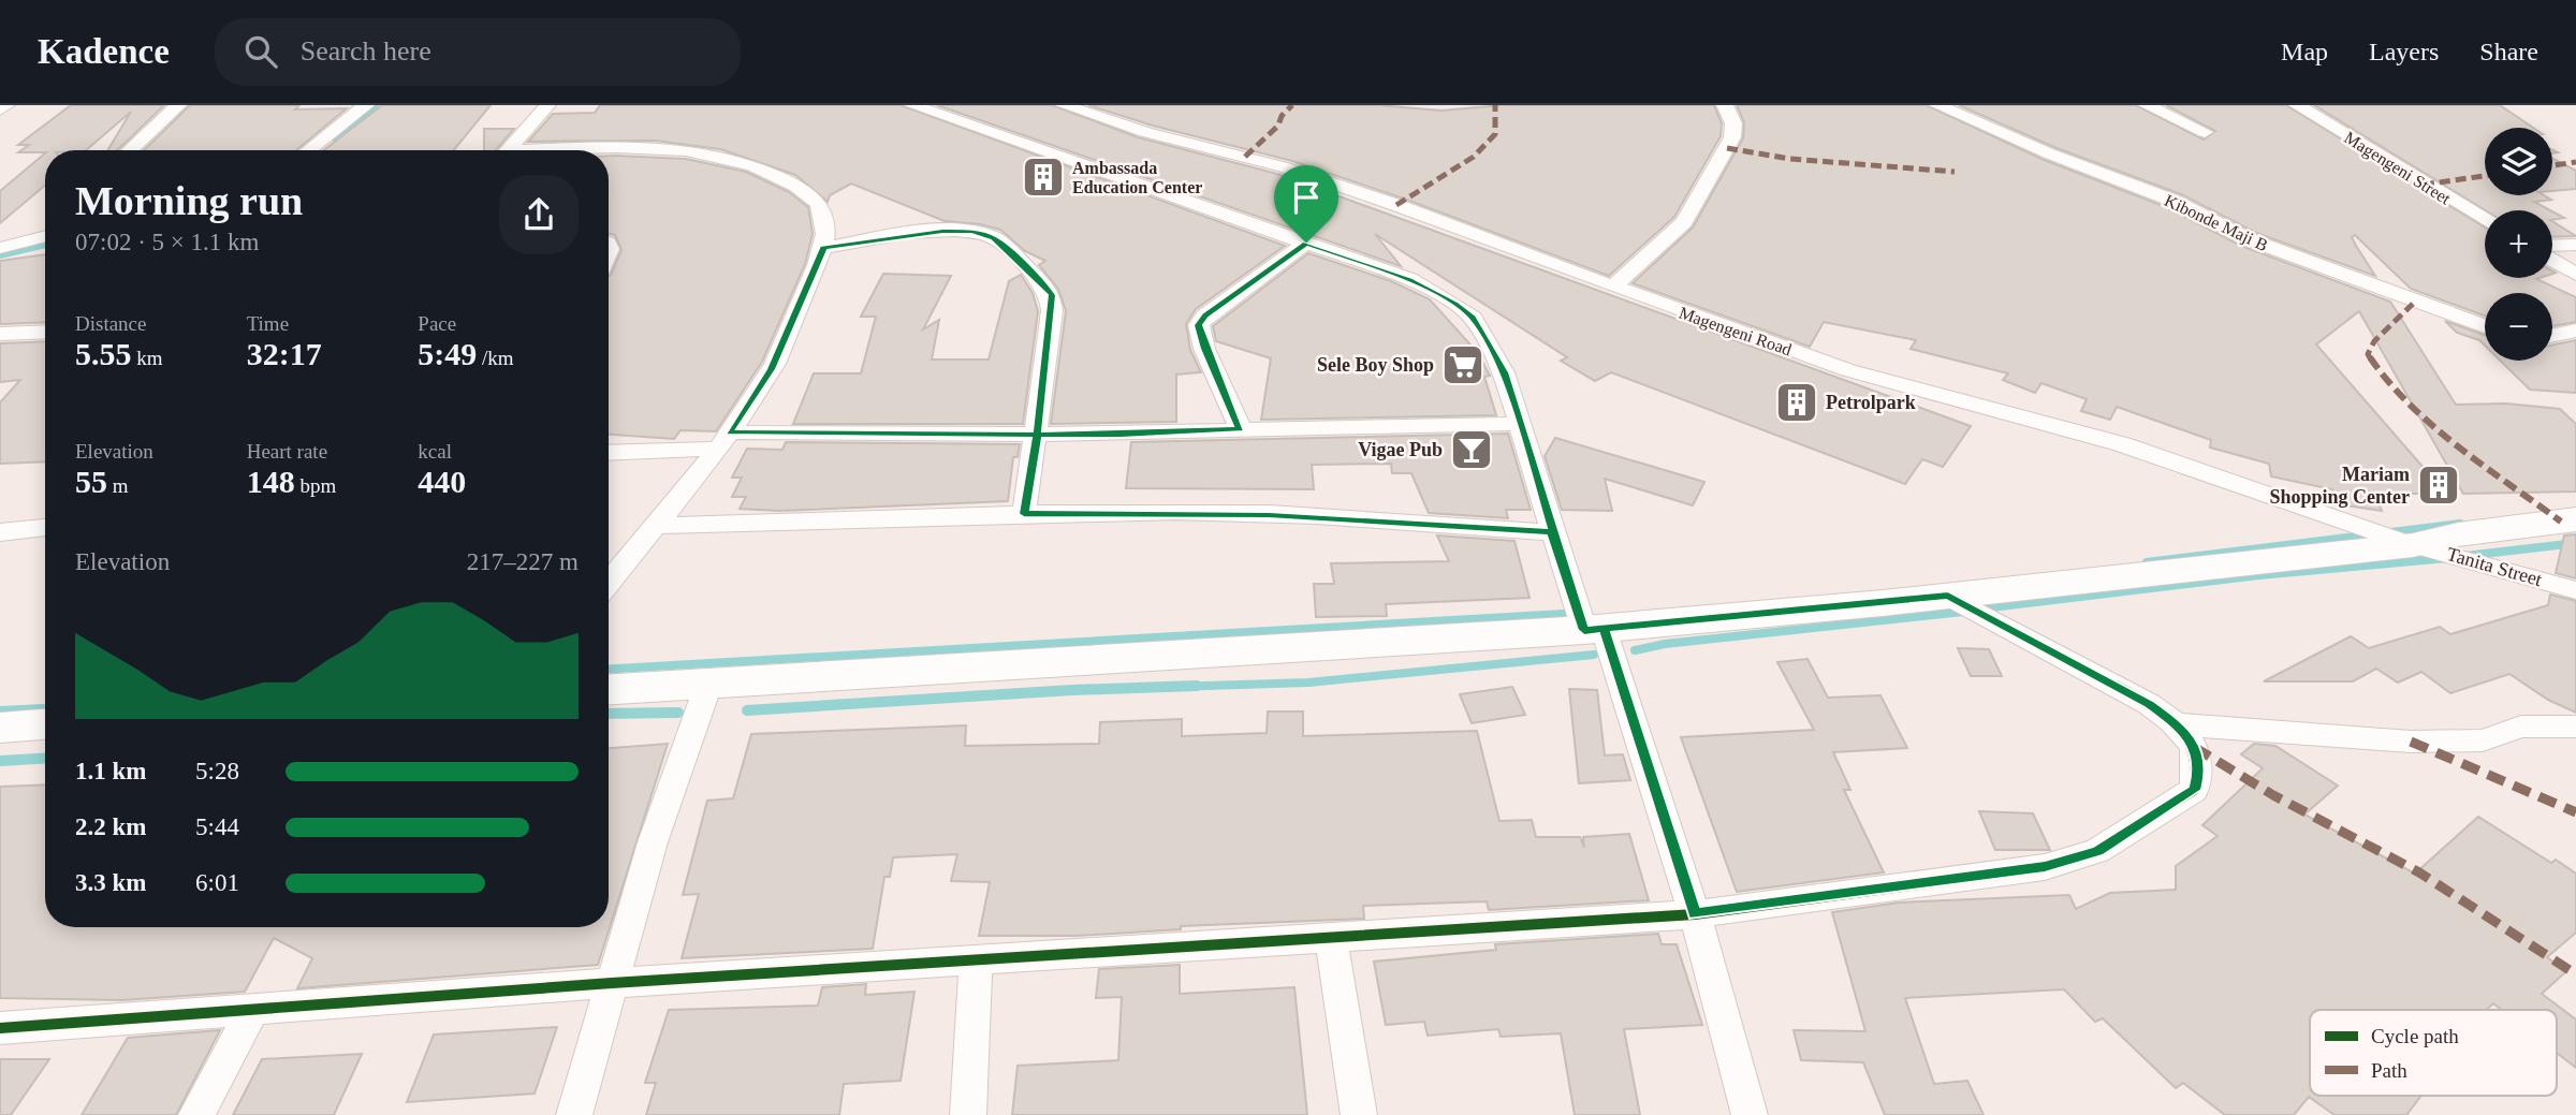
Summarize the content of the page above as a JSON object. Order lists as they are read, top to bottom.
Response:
{
  "streets": {
    "street": [
      "Magengeni Street",
      "Kibonde Maji B",
      "Magengeni Road",
      "Tanita Street"
    ]
  },
  "crossings": [
    ["Magengeni Road", "Tanita Street"]
  ],
  "places": {
    "building": ["Ambassada Education Center", "Petrolpark", "Mariam Shopping Center"],
    "supermarket": ["Sele Boy Shop"],
    "bar": ["Vigae Pub"]
  },
  "legend": ["Cycle path", "Path"],
  "page": {
    "header": "Kadence",
    "search": "Search here",
    "nav": ["Map", "Layers", "Share"],
    "map_buttons": ["+", "−"],
    "heading": ["Morning run", "07:02 · 5 × 1.1 km"],
    "stats": [
      ["Distance", "5.55 km"],
      ["Time", "32:17"],
      ["Pace", "5:49 /km"],
      ["Elevation", "55 m"],
      ["Heart rate", "148 bpm"],
      ["kcal", "440"]
    ],
    "chart": ["Elevation", "217–227 m"],
    "list": [
      {
        "name": "1.1 km",
        "note": "5:28"
      },
      {
        "name": "2.2 km",
        "note": "5:44"
      },
      {
        "name": "3.3 km",
        "note": "6:01"
      }
    ]
  }
}
